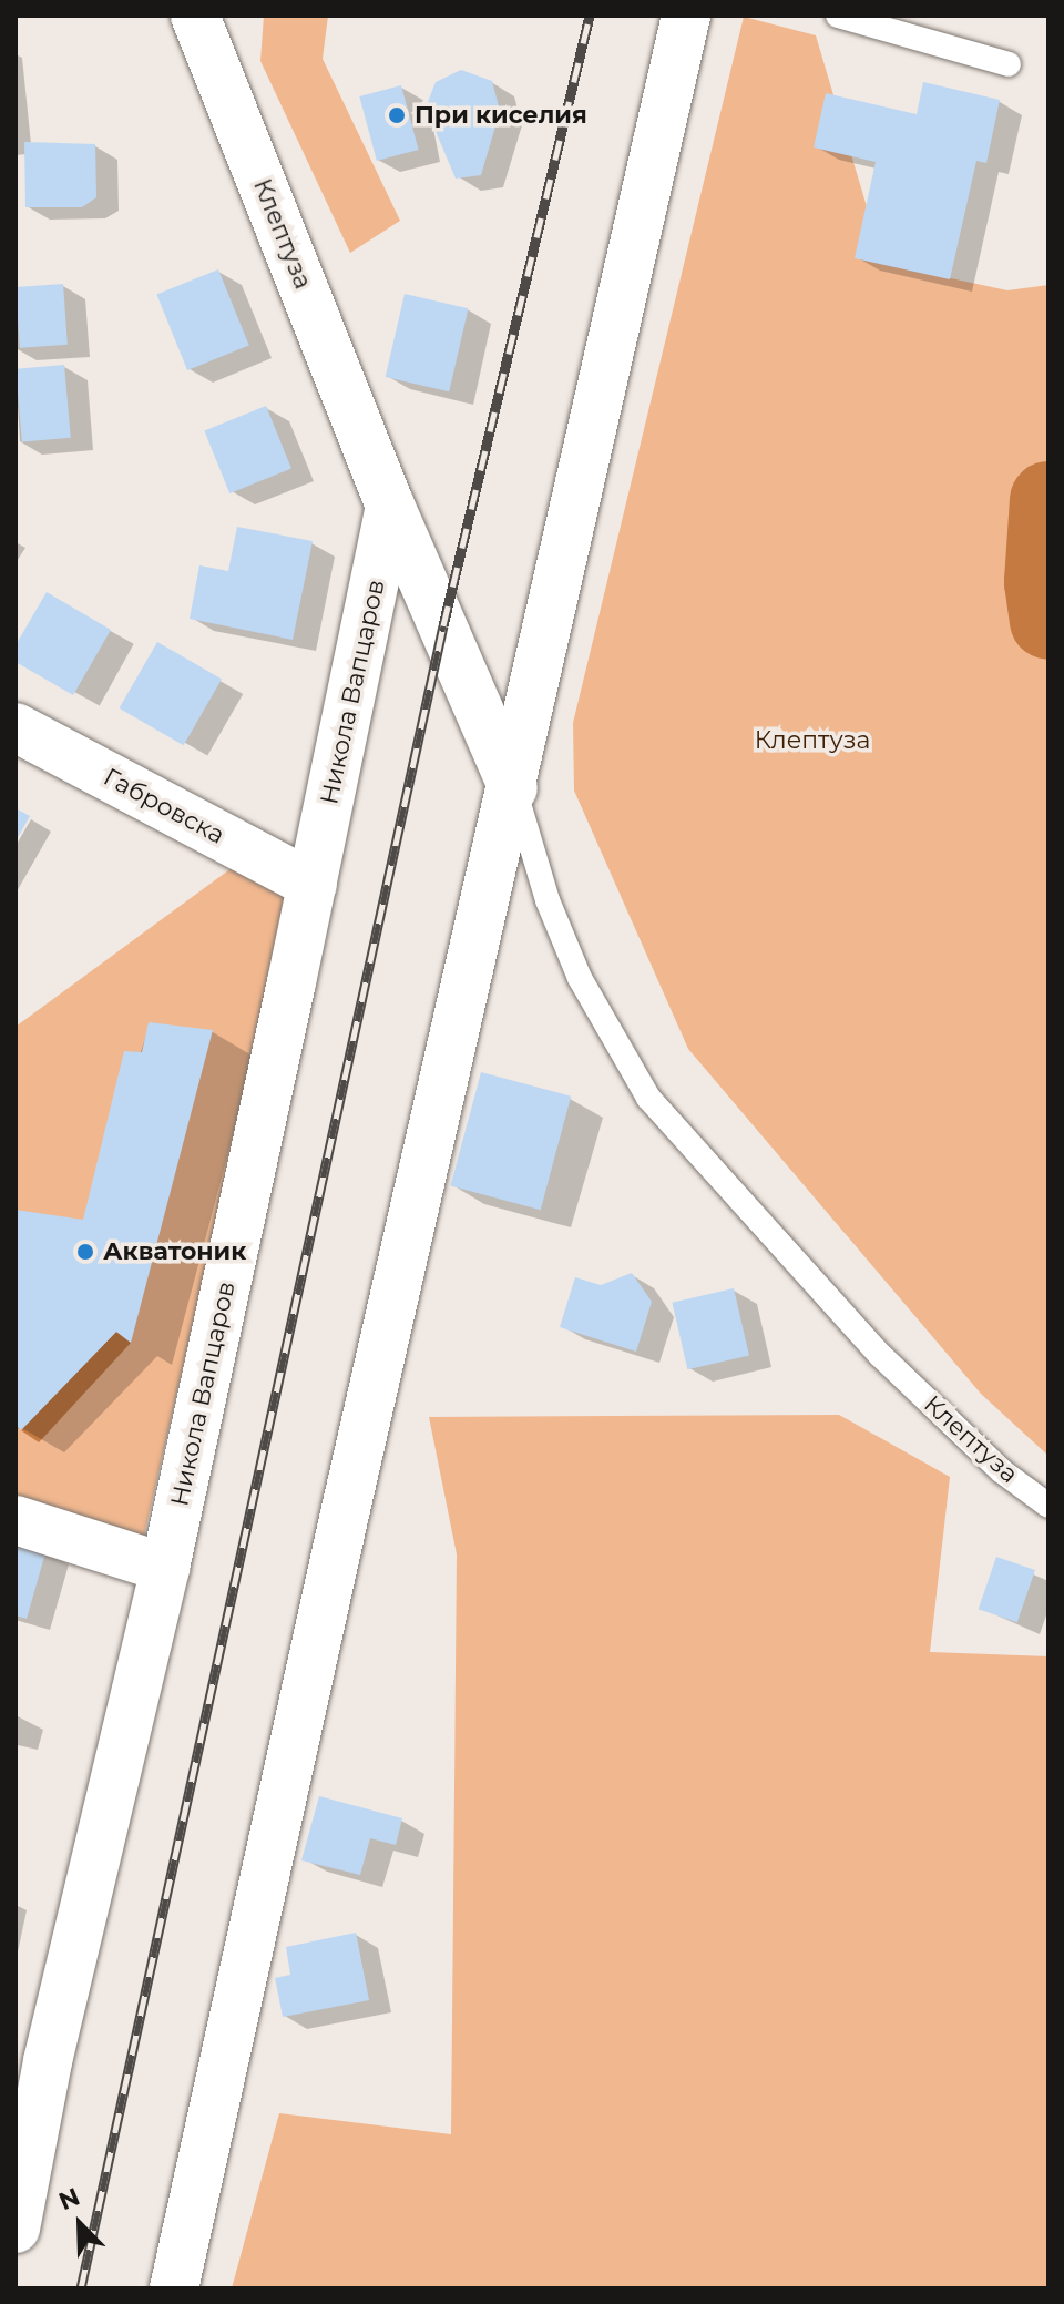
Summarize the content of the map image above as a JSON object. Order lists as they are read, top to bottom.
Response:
{
  "streets": {
    "street": ["Клептуза", "Никола Вапцаров", "Габровска"]
  },
  "crossings": [
    ["Клептуза", "Никола Вапцаров"],
    ["Никола Вапцаров", "Габровска"]
  ],
  "parks": ["Клептуза"],
  "places": ["При киселия", "Акватоник"],
  "north": "top left"
}
